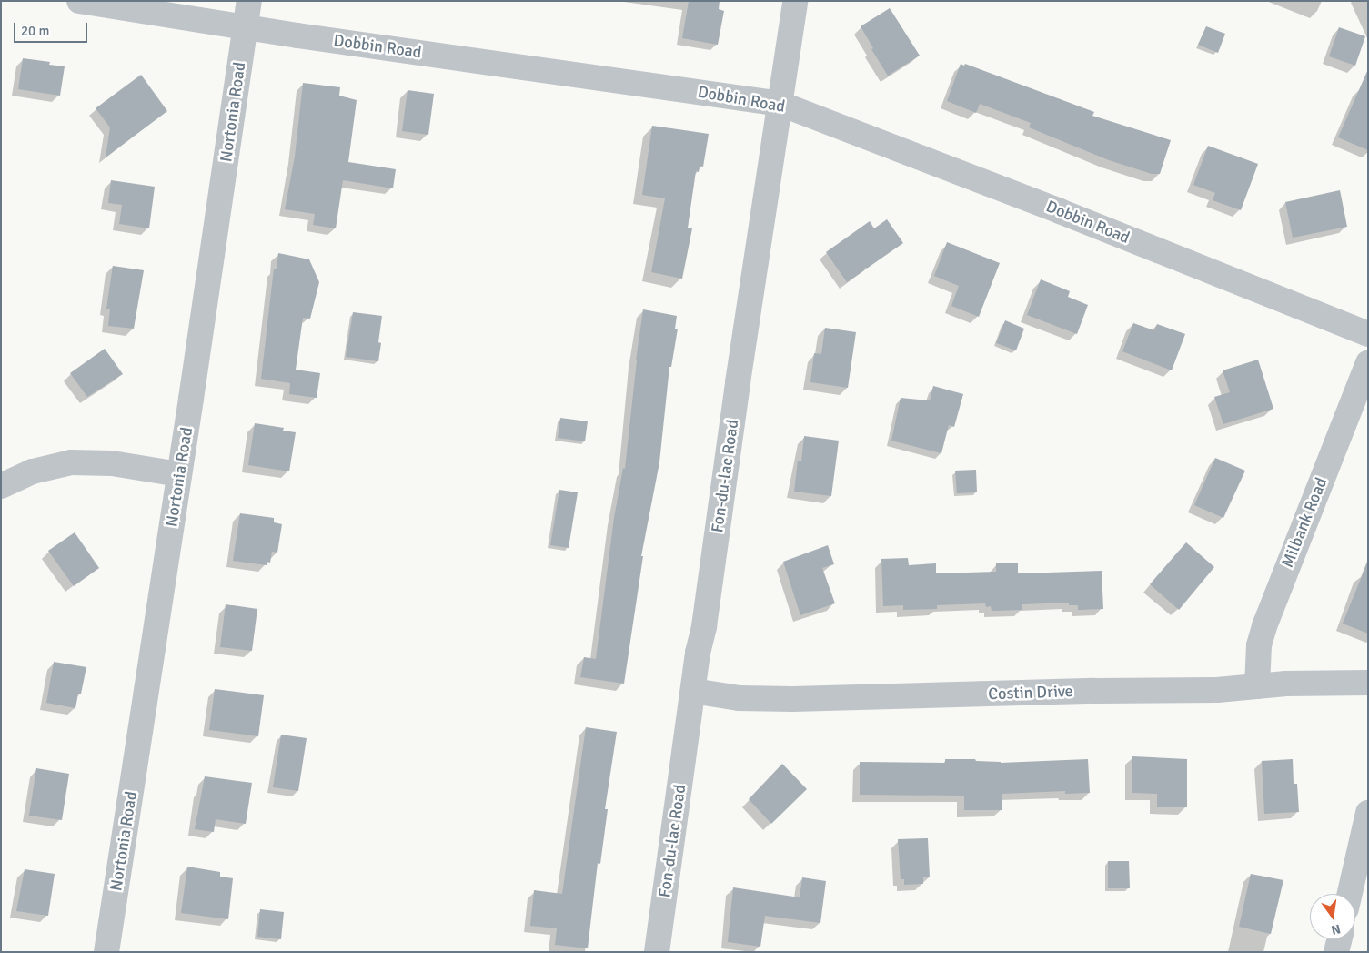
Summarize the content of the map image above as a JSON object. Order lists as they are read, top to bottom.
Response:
{
  "streets": {
    "street": [
      "Dobbin Road",
      "Nortonia Road",
      "Fon-du-lac Road",
      "Milbank Road",
      "Costin Drive"
    ]
  },
  "crossings": [
    ["Dobbin Road", "Nortonia Road"],
    ["Dobbin Road", "Fon-du-lac Road"],
    ["Fon-du-lac Road", "Costin Drive"],
    ["Milbank Road", "Costin Drive"]
  ],
  "scale_bar": "20 m",
  "north": "bottom"
}
